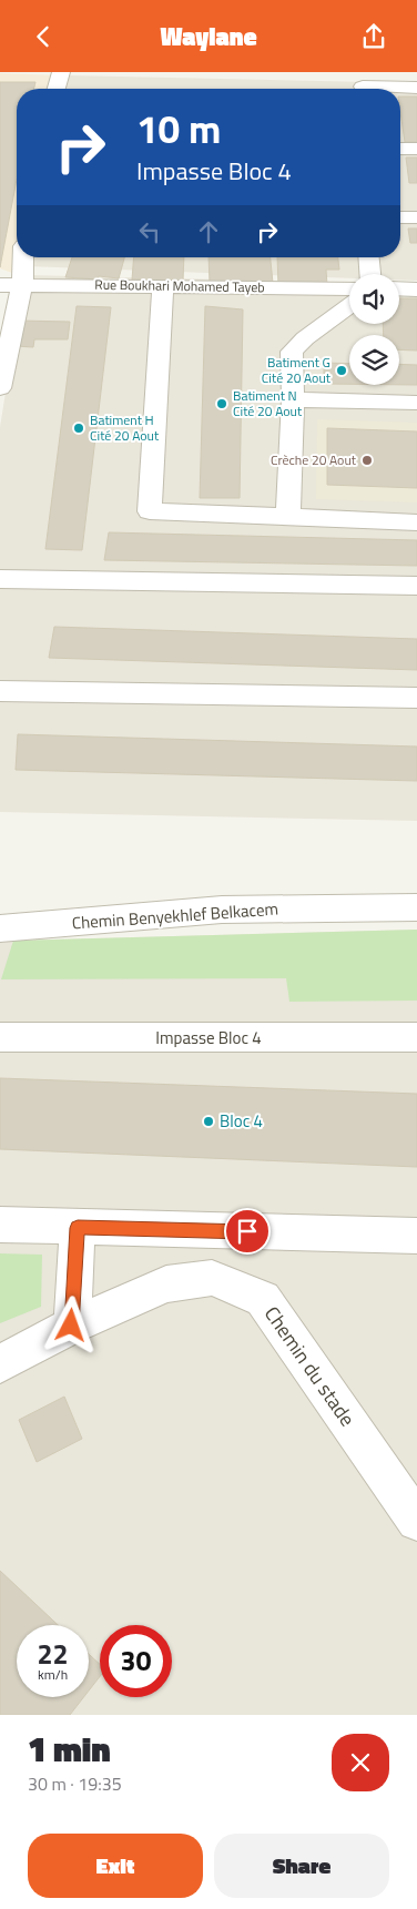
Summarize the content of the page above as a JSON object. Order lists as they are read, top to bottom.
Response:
{
  "streets": {
    "street": [
      "Rue Boukhari Mohamed Tayeb",
      "Chemin Benyekhlef Belkacem",
      "Impasse Bloc 4",
      "Chemin du stade"
    ]
  },
  "places": [
    "Batiment G Cité 20 Aout",
    "Batiment N Cité 20 Aout",
    "Batiment H Cité 20 Aout",
    "Crèche 20 Aout",
    "Bloc 4"
  ],
  "page": {
    "header": "Waylane",
    "turn": ["10 m", "Impasse Bloc 4"],
    "speed": "22 km/h",
    "limit": "30",
    "heading": ["1 min", "30 m · 19:35"],
    "buttons": ["Exit", "Share"]
  }
}
